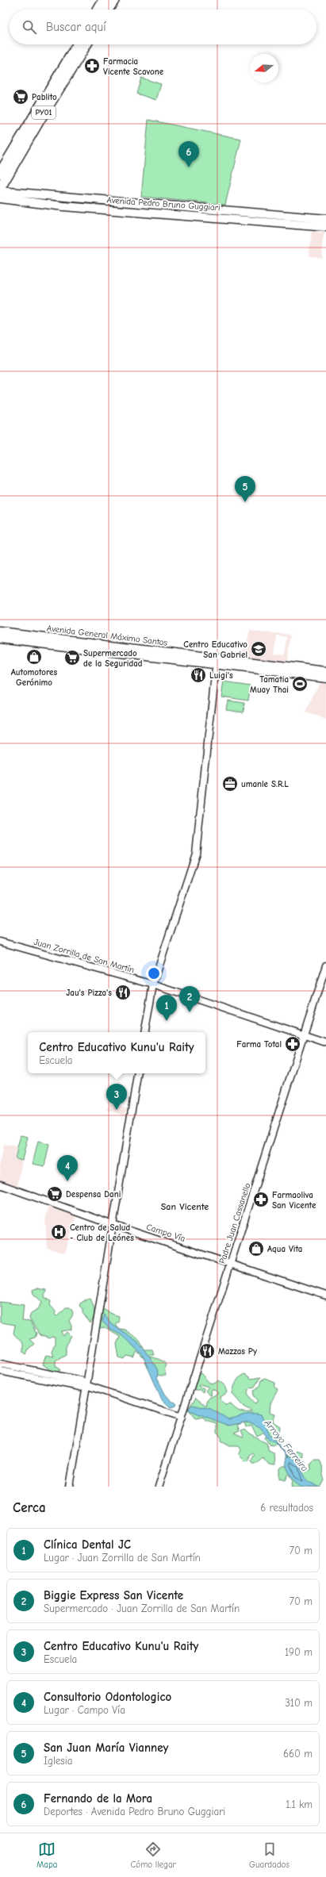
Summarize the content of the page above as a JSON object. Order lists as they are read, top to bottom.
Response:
{
  "streets": {
    "highway": ["PY01"],
    "main road": ["Avenida Pedro Bruno Guggiari", "Avenida General Máximo Santos"],
    "street": ["Juan Zorrilla de San Martín", "Padre Juan Cassanello", "Campo Vía"]
  },
  "crossings": [
    ["Juan Zorrilla de San Martín", "Padre Juan Cassanello"],
    ["Padre Juan Cassanello", "Campo Vía"]
  ],
  "districts": ["San Vicente"],
  "water": ["Arroyo Ferreira"],
  "places": {
    "pharmacy": ["Farmacia Vicente Scavone", "Farma Total", "Farmaoliva San Vicente"],
    "supermarket": ["Pablito", "Supermercado de la Seguridad", "Despensa Dani"],
    "school or university": ["Centro Educativo San Gabriel"],
    "shop": ["Automotores Gerónimo", "Aqua Vita"],
    "restaurant": ["Luigi's", "Jau's Pizza's", "Mazzas Py"],
    "sports": ["Tamatia Muay Thai"],
    "office": ["umanle S.R.L"],
    "hospital": ["Centro de Salud - Club de Leónes"]
  },
  "north": "left",
  "page": {
    "search": "Buscar aquí",
    "pins": [
      "6",
      "5",
      "2",
      "1",
      "3",
      "4"
    ],
    "popup": ["Centro Educativo Kunu'u Raity", "Escuela"],
    "heading": ["Cerca", "6 resultados"],
    "list": [
      {
        "mark": "1",
        "name": "Clínica Dental JC",
        "note": "Lugar · Juan Zorrilla de San Martín",
        "value": "70 m"
      },
      {
        "mark": "2",
        "name": "Biggie Express San Vicente",
        "note": "Supermercado · Juan Zorrilla de San Martín",
        "value": "70 m"
      },
      {
        "mark": "3",
        "name": "Centro Educativo Kunu'u Raity",
        "note": "Escuela",
        "value": "190 m"
      },
      {
        "mark": "4",
        "name": "Consultorio Odontologico",
        "note": "Lugar · Campo Vía",
        "value": "310 m"
      },
      {
        "mark": "5",
        "name": "San Juan María Vianney",
        "note": "Iglesia",
        "value": "660 m"
      },
      {
        "mark": "6",
        "name": "Fernando de la Mora",
        "note": "Deportes · Avenida Pedro Bruno Guggiari",
        "value": "1.1 km"
      }
    ],
    "nav": ["Mapa", "Cómo llegar", "Guardados"]
  }
}
